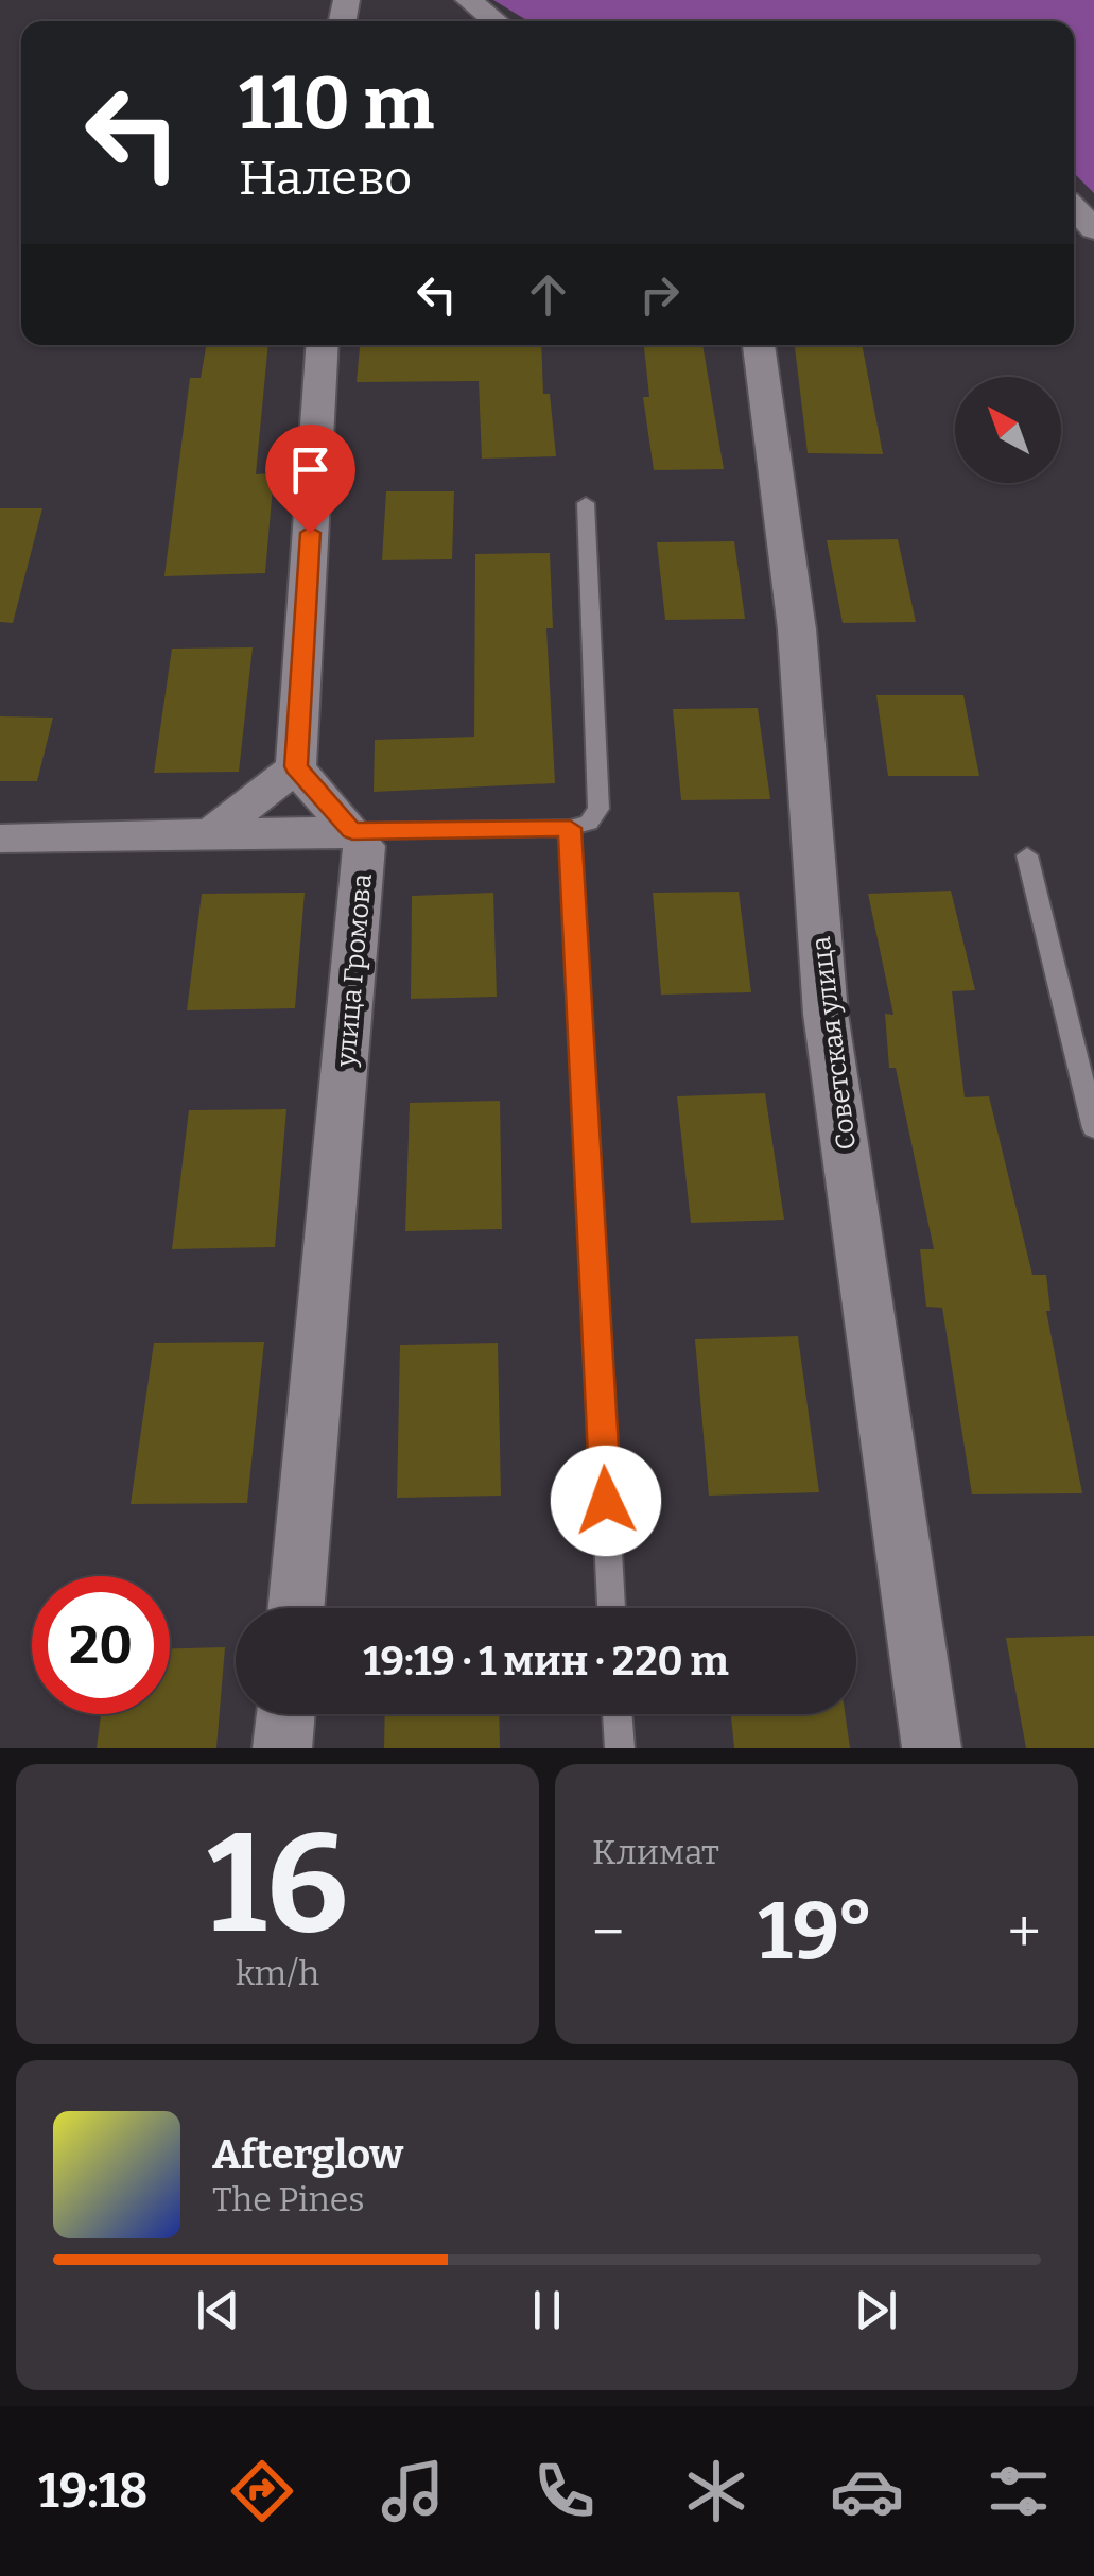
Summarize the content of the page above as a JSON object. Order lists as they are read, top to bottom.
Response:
{
  "streets": {
    "street": ["улица Громова", "Советская улица"]
  },
  "north": "top left",
  "page": {
    "turn": ["110 m", "Налево"],
    "limit": "20",
    "trip": "19:19 · 1 мин · 220 m",
    "tile": [
      ["16", "km/h"],
      "Климат"
    ],
    "heat": ["−", "19°", "+"],
    "song": ["Afterglow", "The Pines"],
    "tabs": "19:18"
  }
}
